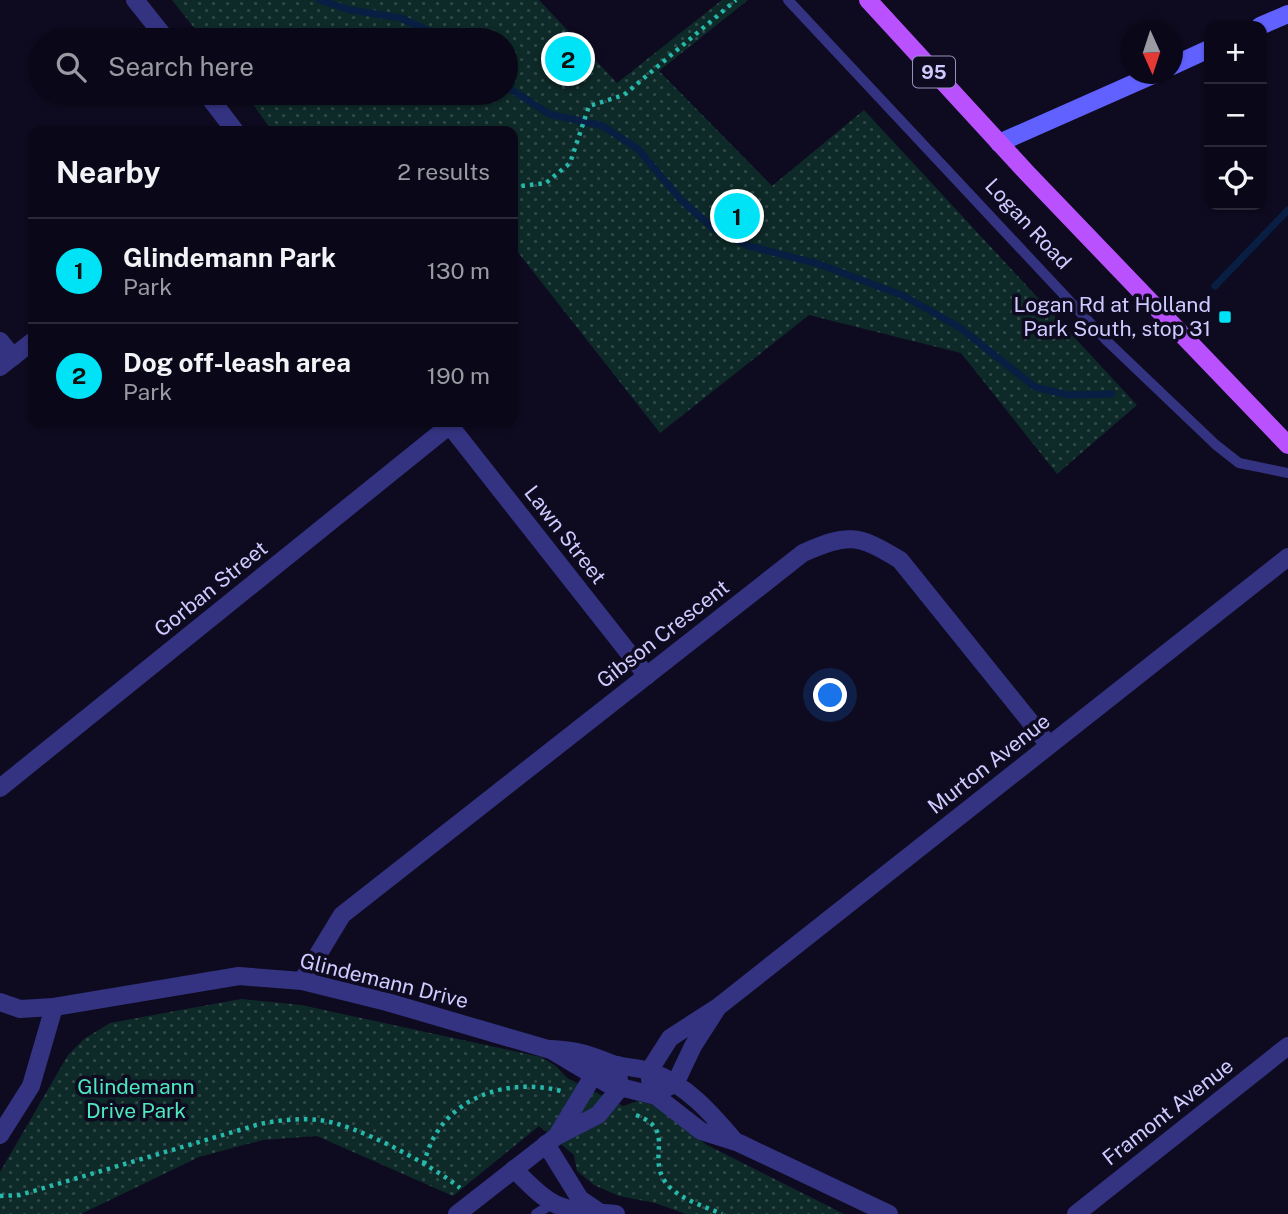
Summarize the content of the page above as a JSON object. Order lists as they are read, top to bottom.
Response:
{
  "streets": {
    "main road": ["95", "Logan Road"],
    "street": [
      "Lawn Street",
      "Gorban Street",
      "Gibson Crescent",
      "Murton Avenue",
      "Glindemann Drive",
      "Framont Avenue"
    ]
  },
  "crossings": [
    ["Lawn Street", "Gibson Crescent"],
    ["Gibson Crescent", "Murton Avenue"],
    ["Gibson Crescent", "Glindemann Drive"],
    ["Murton Avenue", "Glindemann Drive"]
  ],
  "parks": ["Glindemann Drive Park"],
  "places": {
    "transit": ["Logan Rd at Holland Park South, stop 31"]
  },
  "north": "bottom",
  "page": {
    "map_buttons": ["+", "−"],
    "search": "Search here",
    "pins": ["2", "1"],
    "heading": ["Nearby", "2 results"],
    "list": [
      {
        "mark": "1",
        "name": "Glindemann Park",
        "note": "Park",
        "value": "130 m"
      },
      {
        "mark": "2",
        "name": "Dog off-leash area",
        "note": "Park",
        "value": "190 m"
      }
    ]
  }
}
